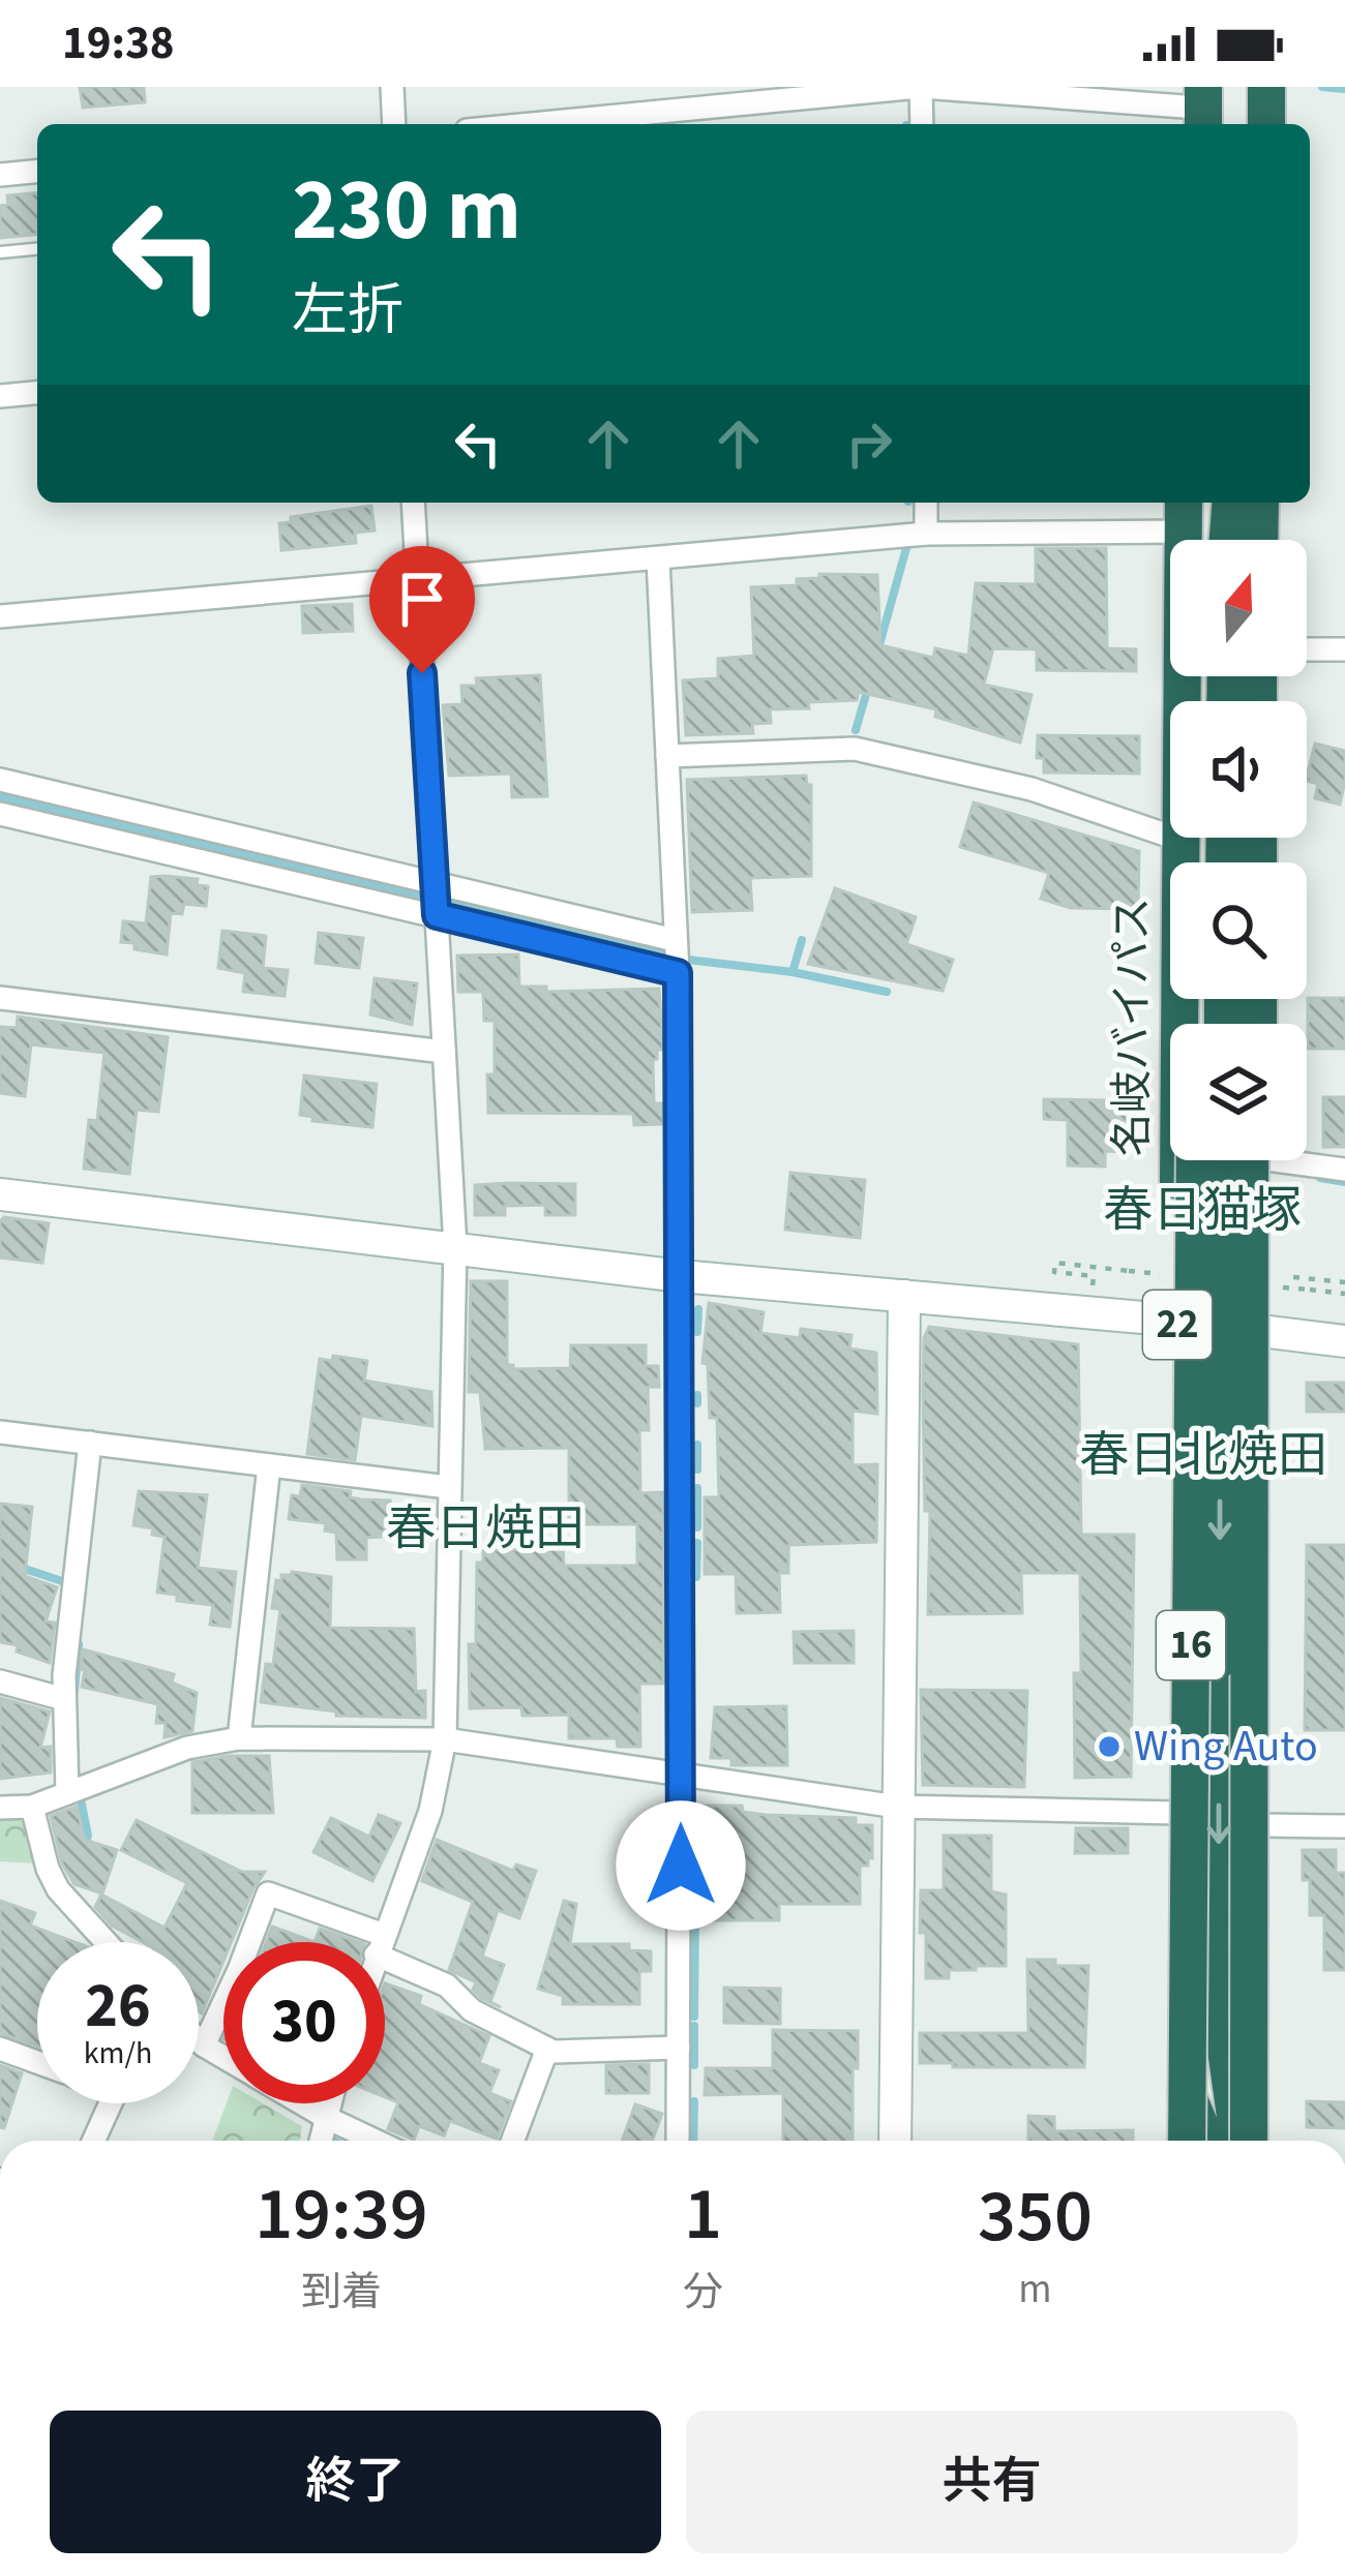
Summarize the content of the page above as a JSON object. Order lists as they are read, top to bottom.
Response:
{
  "streets": {
    "highway": ["名岐バイパス", "22", "16"]
  },
  "districts": ["春日猫塚", "春日北焼田", "春日焼田"],
  "places": ["Wing Auto"],
  "north": "top",
  "page": {
    "status": "19:38",
    "turn": ["230 m", "左折"],
    "speed": "26 km/h",
    "limit": "30",
    "eta": [
      "19:39",
      "到着",
      "1",
      "分",
      "350",
      "m"
    ],
    "buttons": ["終了", "共有"]
  }
}
